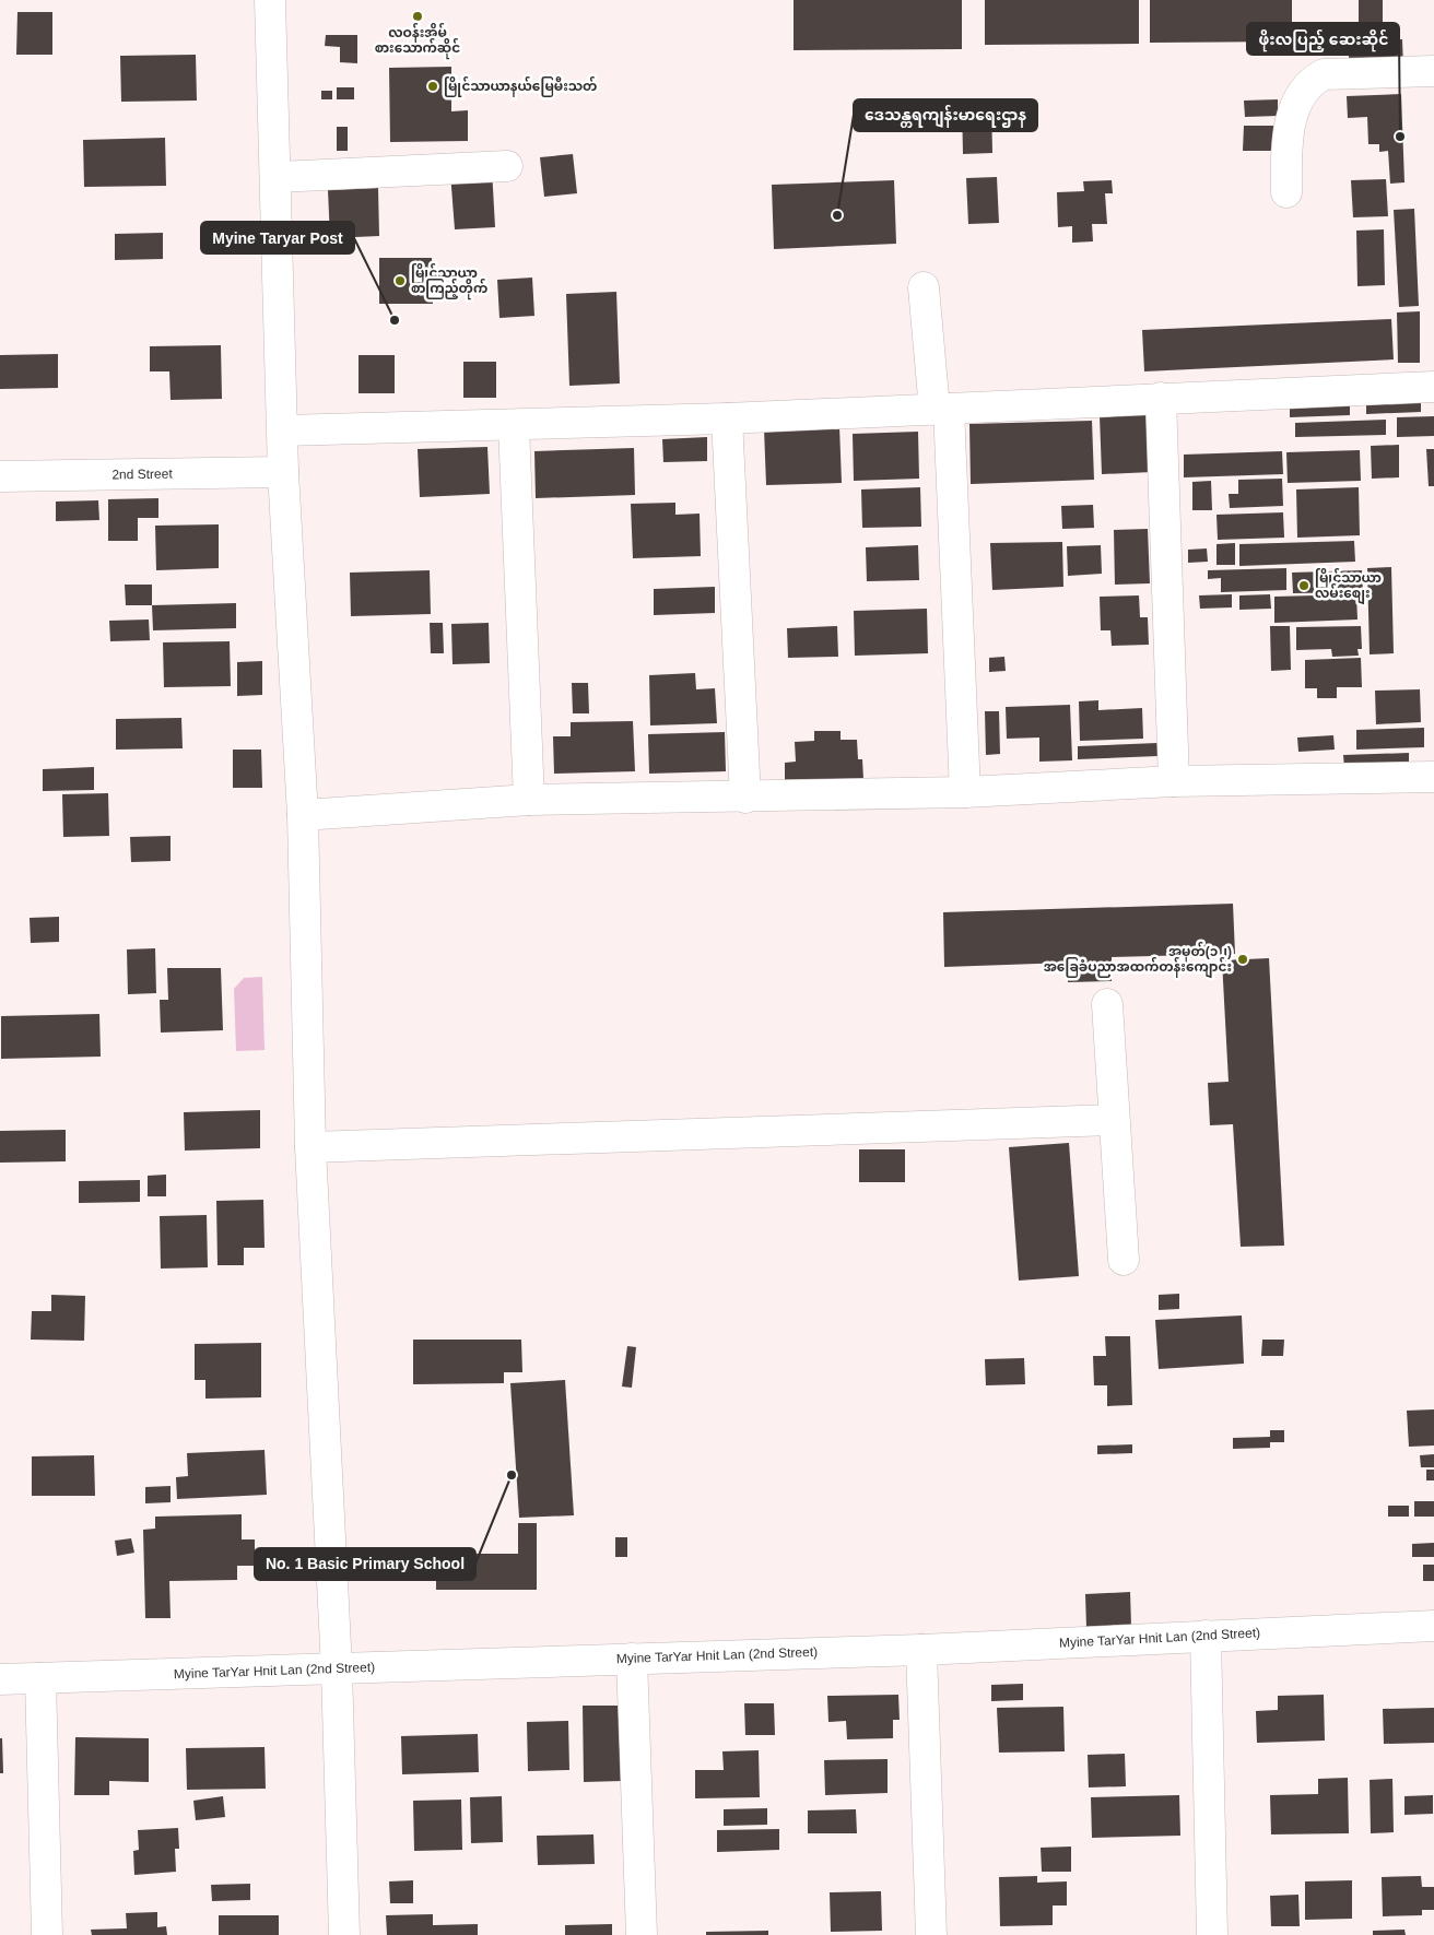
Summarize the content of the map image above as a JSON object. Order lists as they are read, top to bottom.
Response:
{
  "streets": {
    "street": ["2nd Street", "Myine TarYar Hnit Lan (2nd Street)"]
  },
  "places": [
    "လဝန်းအိမ် စားသောက်ဆိုင်",
    "မြိုင်သာယာနယ်မြေမီးသတ်",
    "ဖိုးလပြည့် ဆေးဆိုင်",
    "ဒေသန္တရကျန်းမာရေးဌာန",
    "မြိုင်သာယာ စာကြည့်တိုက်",
    "Myine Taryar Post",
    "မြိုင်သာယာ လမ်းစျေး",
    "အမှတ်(၁၂) အခြေခံပညာအထက်တန်းကျောင်း",
    "No. 1 Basic Primary School"
  ]
}
